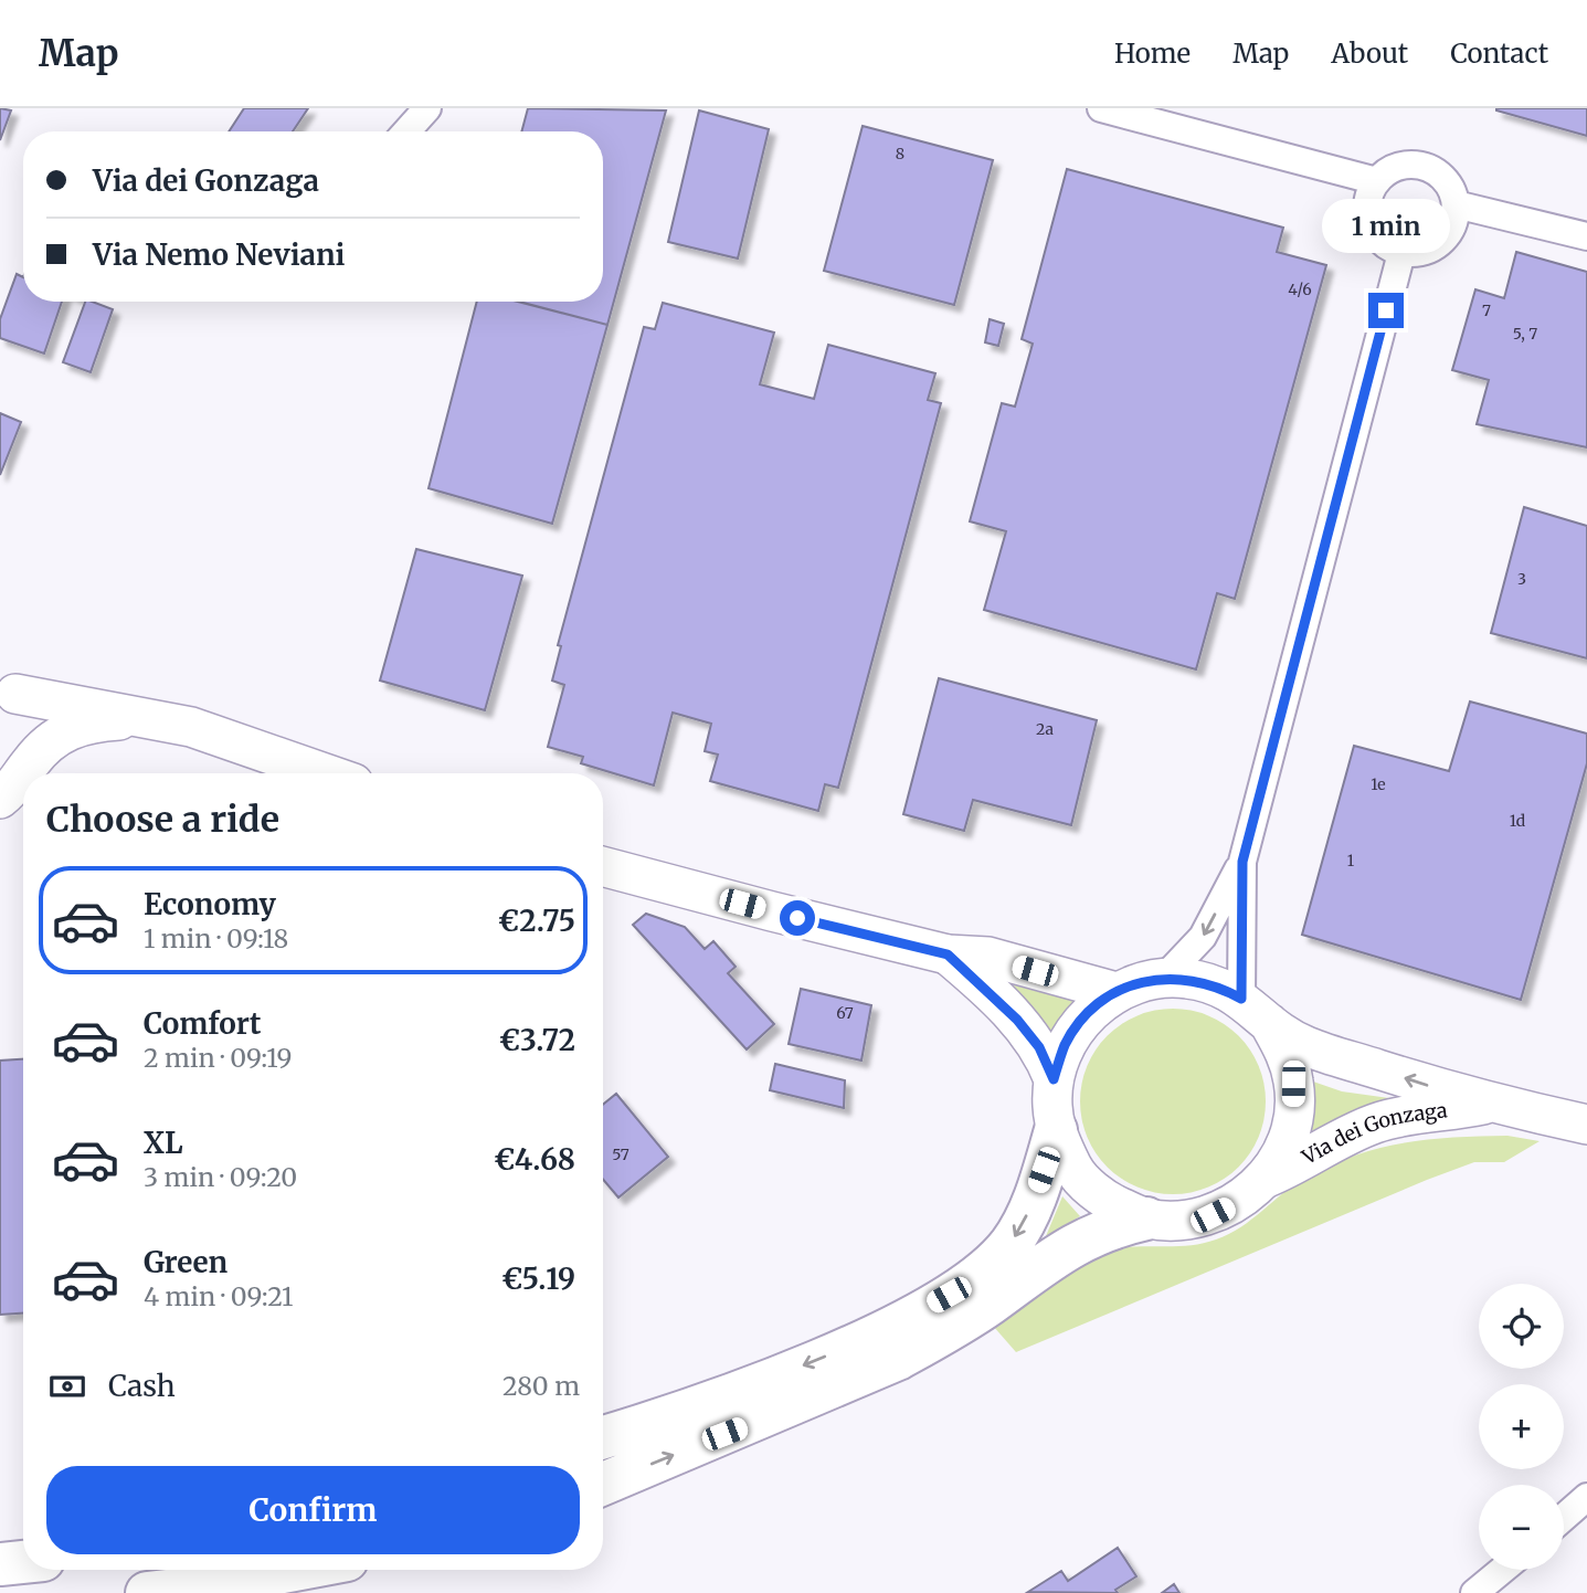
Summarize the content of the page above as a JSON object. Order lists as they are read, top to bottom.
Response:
{
  "streets": {
    "main road": ["Via dei Gonzaga"]
  },
  "house_numbers": [
    "8",
    "4/6",
    "7",
    "5, 7",
    "3",
    "2a",
    "1e",
    "1d",
    "1",
    "67",
    "57"
  ],
  "page": {
    "header": "Map",
    "nav": [
      "Home",
      "Map",
      "About",
      "Contact"
    ],
    "banner": ["Via dei Gonzaga", "Via Nemo Neviani"],
    "bubble": "1 min",
    "heading": "Choose a ride",
    "list": [
      {
        "name": "Economy",
        "note": "1 min · 09:18",
        "value": "€2.75"
      },
      {
        "name": "Comfort",
        "note": "2 min · 09:19",
        "value": "€3.72"
      },
      {
        "name": "XL",
        "note": "3 min · 09:20",
        "value": "€4.68"
      },
      {
        "name": "Green",
        "note": "4 min · 09:21",
        "value": "€5.19"
      }
    ],
    "map_buttons": ["+", "−"],
    "pay": ["Cash", "280 m"],
    "buttons": "Confirm"
  }
}
